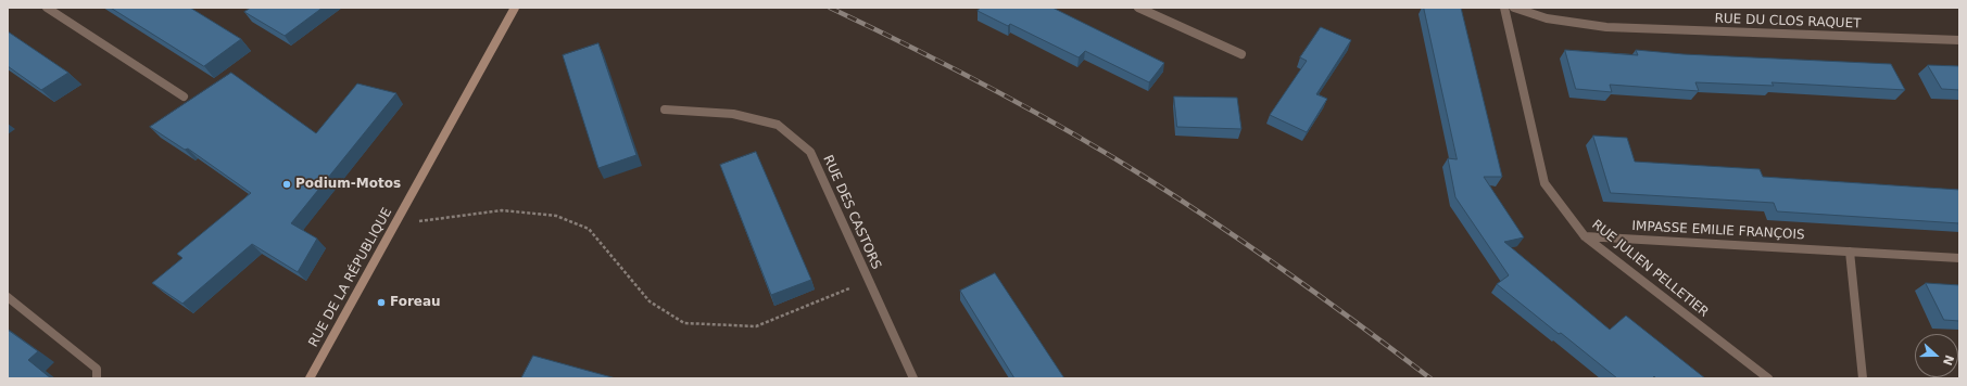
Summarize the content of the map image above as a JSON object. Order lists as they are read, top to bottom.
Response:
{
  "streets": {
    "main road": ["RUE DE LA RÉPUBLIQUE"],
    "street": [
      "RUE DU CLOS RAQUET",
      "RUE DES CASTORS",
      "IMPASSE EMILIE FRANÇOIS",
      "RUE JULIEN PELLETIER"
    ]
  },
  "crossings": [
    ["IMPASSE EMILIE FRANÇOIS", "RUE JULIEN PELLETIER"]
  ],
  "places": ["Podium-Motos", "Foreau"],
  "north": "right"
}
